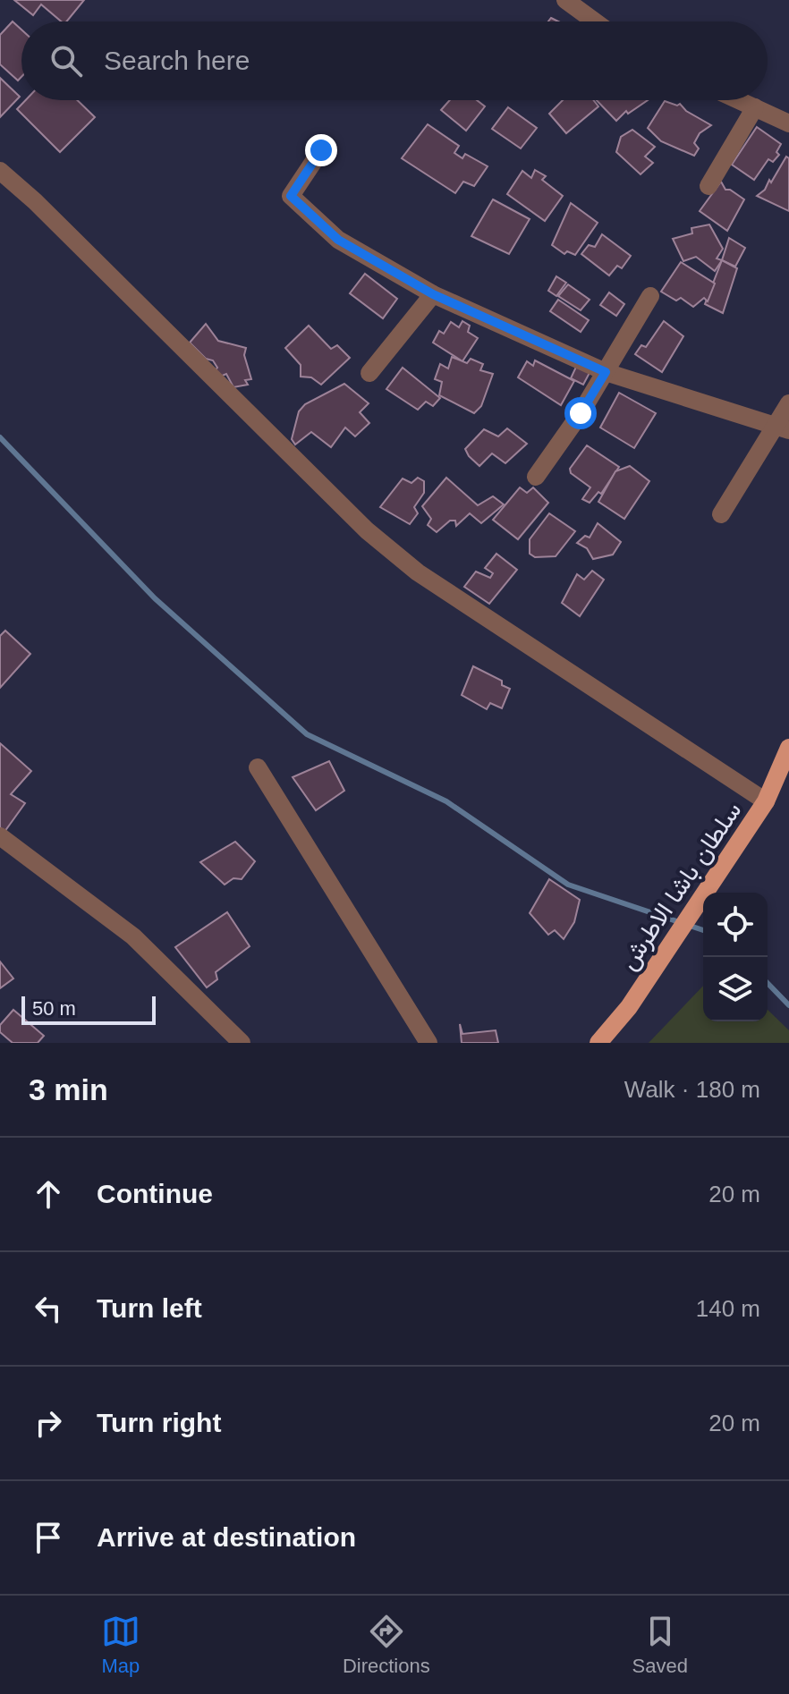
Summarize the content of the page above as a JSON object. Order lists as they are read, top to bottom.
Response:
{
  "streets": {
    "main road": ["سلطان باشا الاطرش"]
  },
  "scale_bar": "50 m",
  "page": {
    "search": "Search here",
    "scale": "50 m",
    "heading": ["3 min", "Walk · 180 m"],
    "list": [
      ["Continue", "20 m"],
      ["Turn left", "140 m"],
      ["Turn right", "20 m"],
      "Arrive at destination"
    ],
    "nav": ["Map", "Directions", "Saved"]
  }
}
